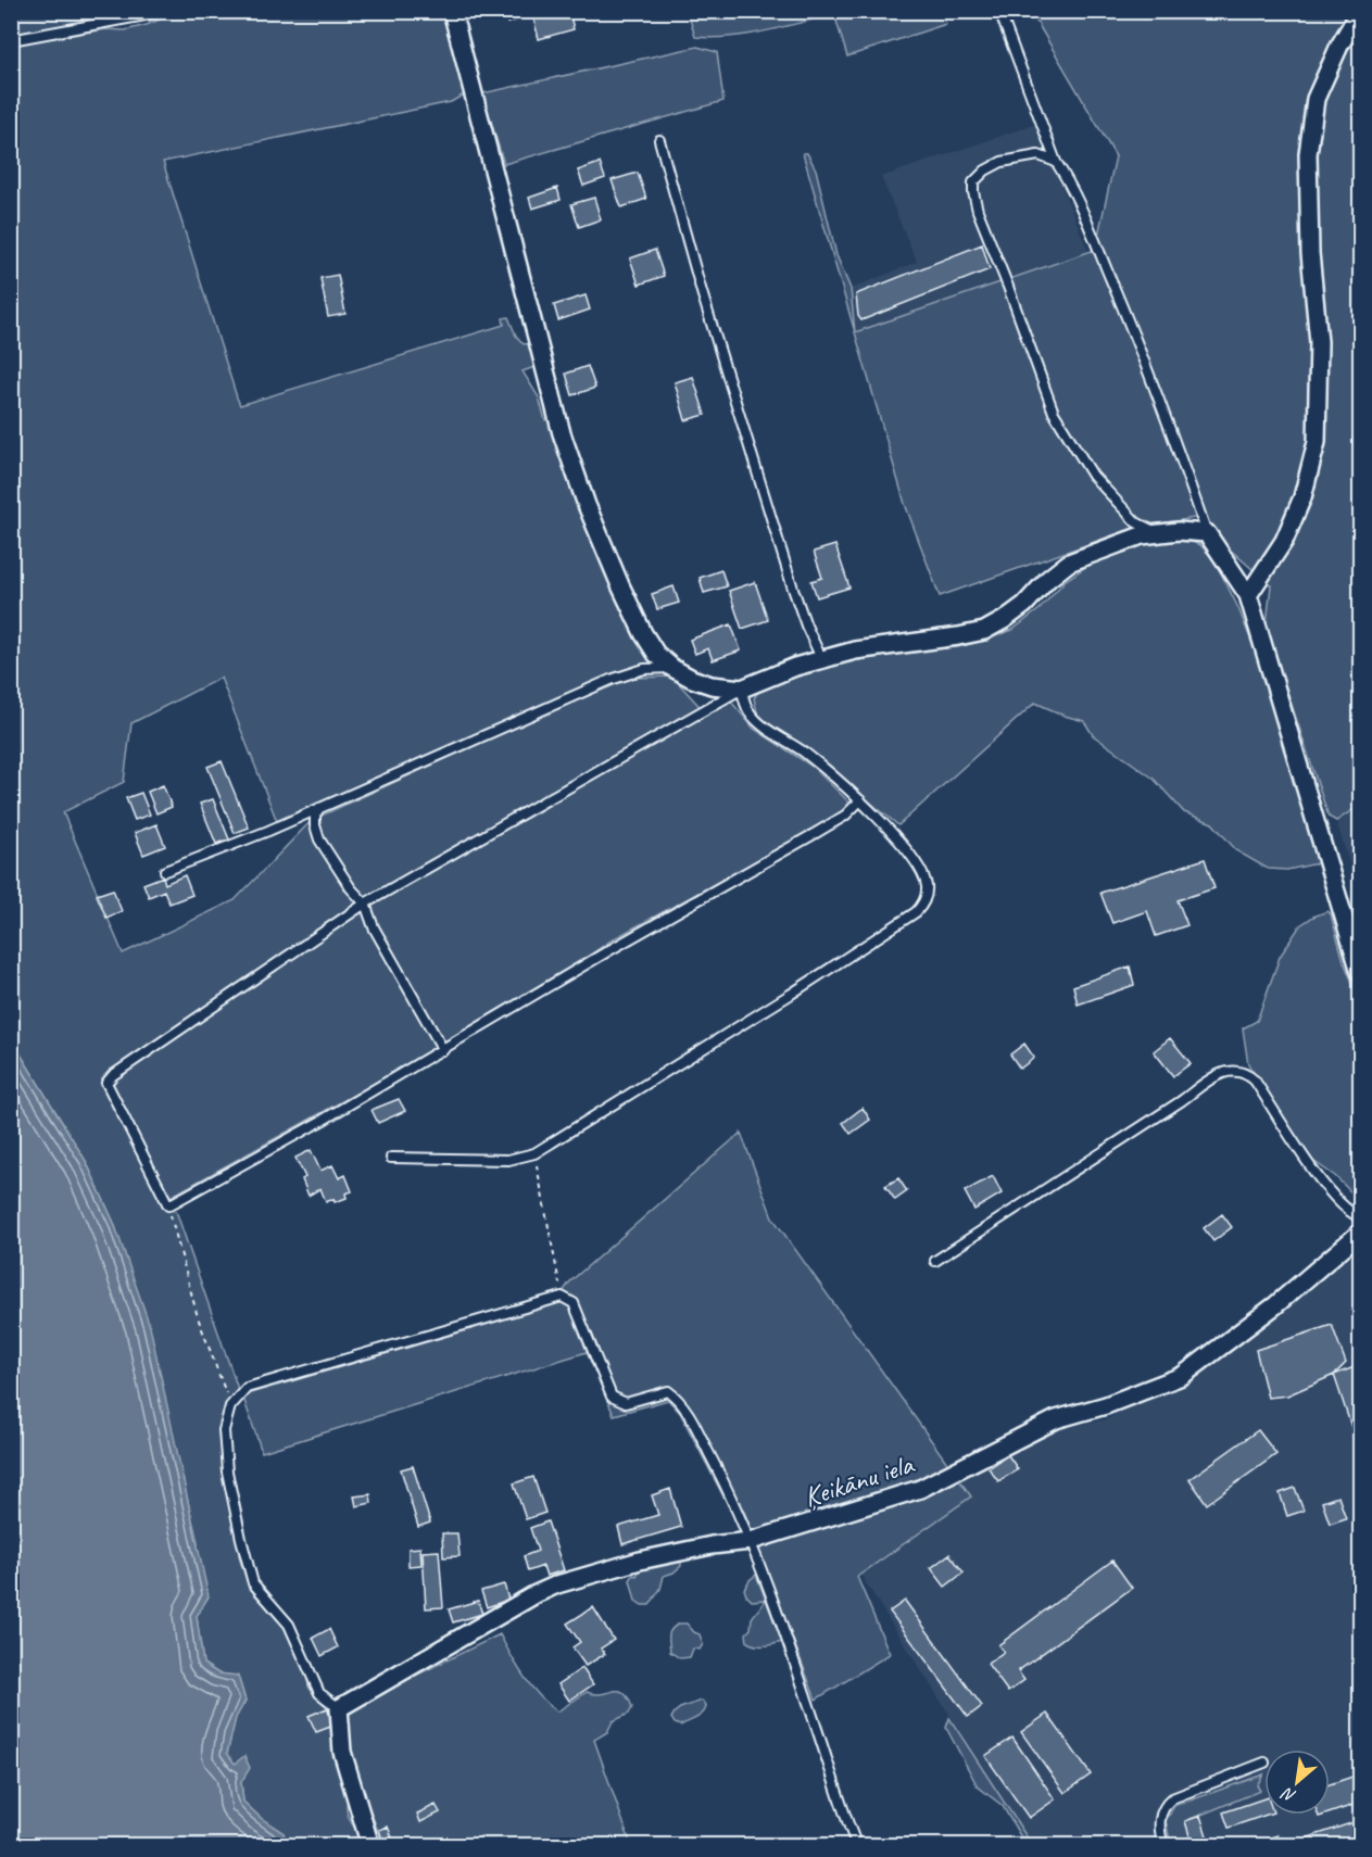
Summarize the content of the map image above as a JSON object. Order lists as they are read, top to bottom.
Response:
{
  "streets": {
    "street": ["Ķeikānu iela"]
  },
  "north": "bottom left"
}
